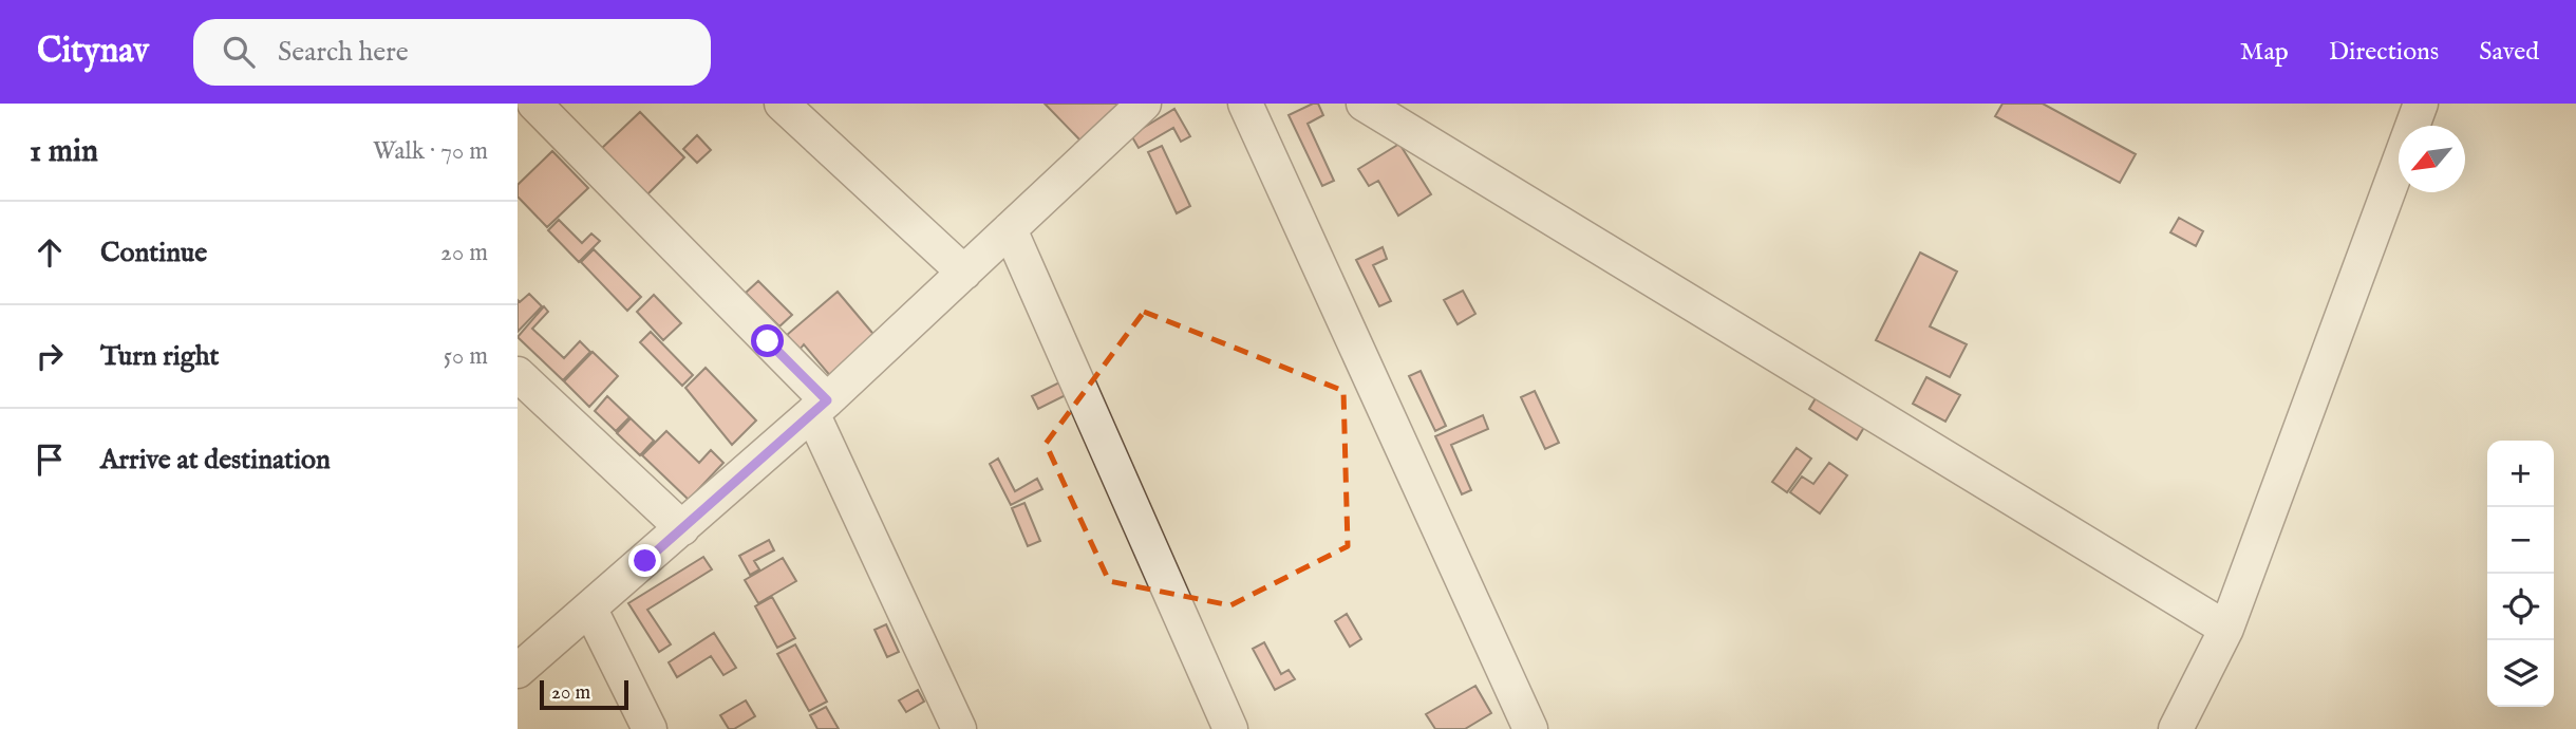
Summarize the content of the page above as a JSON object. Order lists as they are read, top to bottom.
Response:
{
  "scale_bar": "20 m",
  "north": "bottom left",
  "page": {
    "header": "Citynav",
    "search": "Search here",
    "nav": ["Map", "Directions", "Saved"],
    "heading": ["1 min", "Walk · 70 m"],
    "list": [
      ["Continue", "20 m"],
      ["Turn right", "50 m"],
      "Arrive at destination"
    ],
    "map_buttons": ["+", "−"],
    "scale": "20 m"
  }
}
